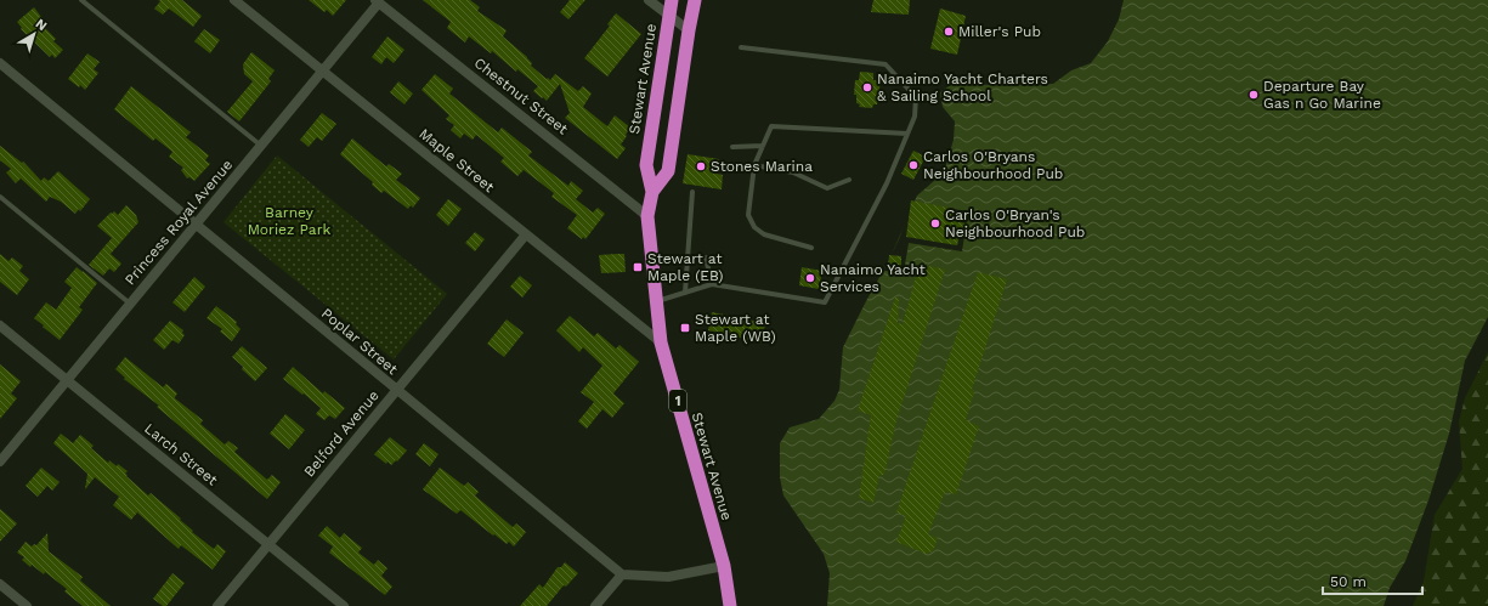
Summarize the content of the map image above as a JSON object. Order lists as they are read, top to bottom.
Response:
{
  "streets": {
    "highway": ["Stewart Avenue", "1"],
    "street": [
      "Chestnut Street",
      "Maple Street",
      "Princess Royal Avenue",
      "Poplar Street",
      "Belford Avenue",
      "Larch Street"
    ]
  },
  "crossings": [
    ["Stewart Avenue", "Chestnut Street"],
    ["Stewart Avenue", "Maple Street"],
    ["Chestnut Street", "Princess Royal Avenue"],
    ["Maple Street", "Princess Royal Avenue"],
    ["Maple Street", "Belford Avenue"],
    ["Princess Royal Avenue", "Poplar Street"],
    ["Princess Royal Avenue", "Larch Street"],
    ["Poplar Street", "Belford Avenue"],
    ["Belford Avenue", "Larch Street"]
  ],
  "parks": ["Barney Moriez Park"],
  "places": {
    "other": [
      "Miller's Pub",
      "Nanaimo Yacht Charters & Sailing School",
      "Departure Bay Gas n Go Marine",
      "Carlos O'Bryans Neighbourhood Pub",
      "Stones Marina",
      "Carlos O'Bryan's Neighbourhood Pub",
      "Nanaimo Yacht Services"
    ],
    "transit": ["Stewart at Maple (EB)", "Stewart at Maple (WB)"]
  },
  "scale_bar": "50 m",
  "north": "top right"
}
